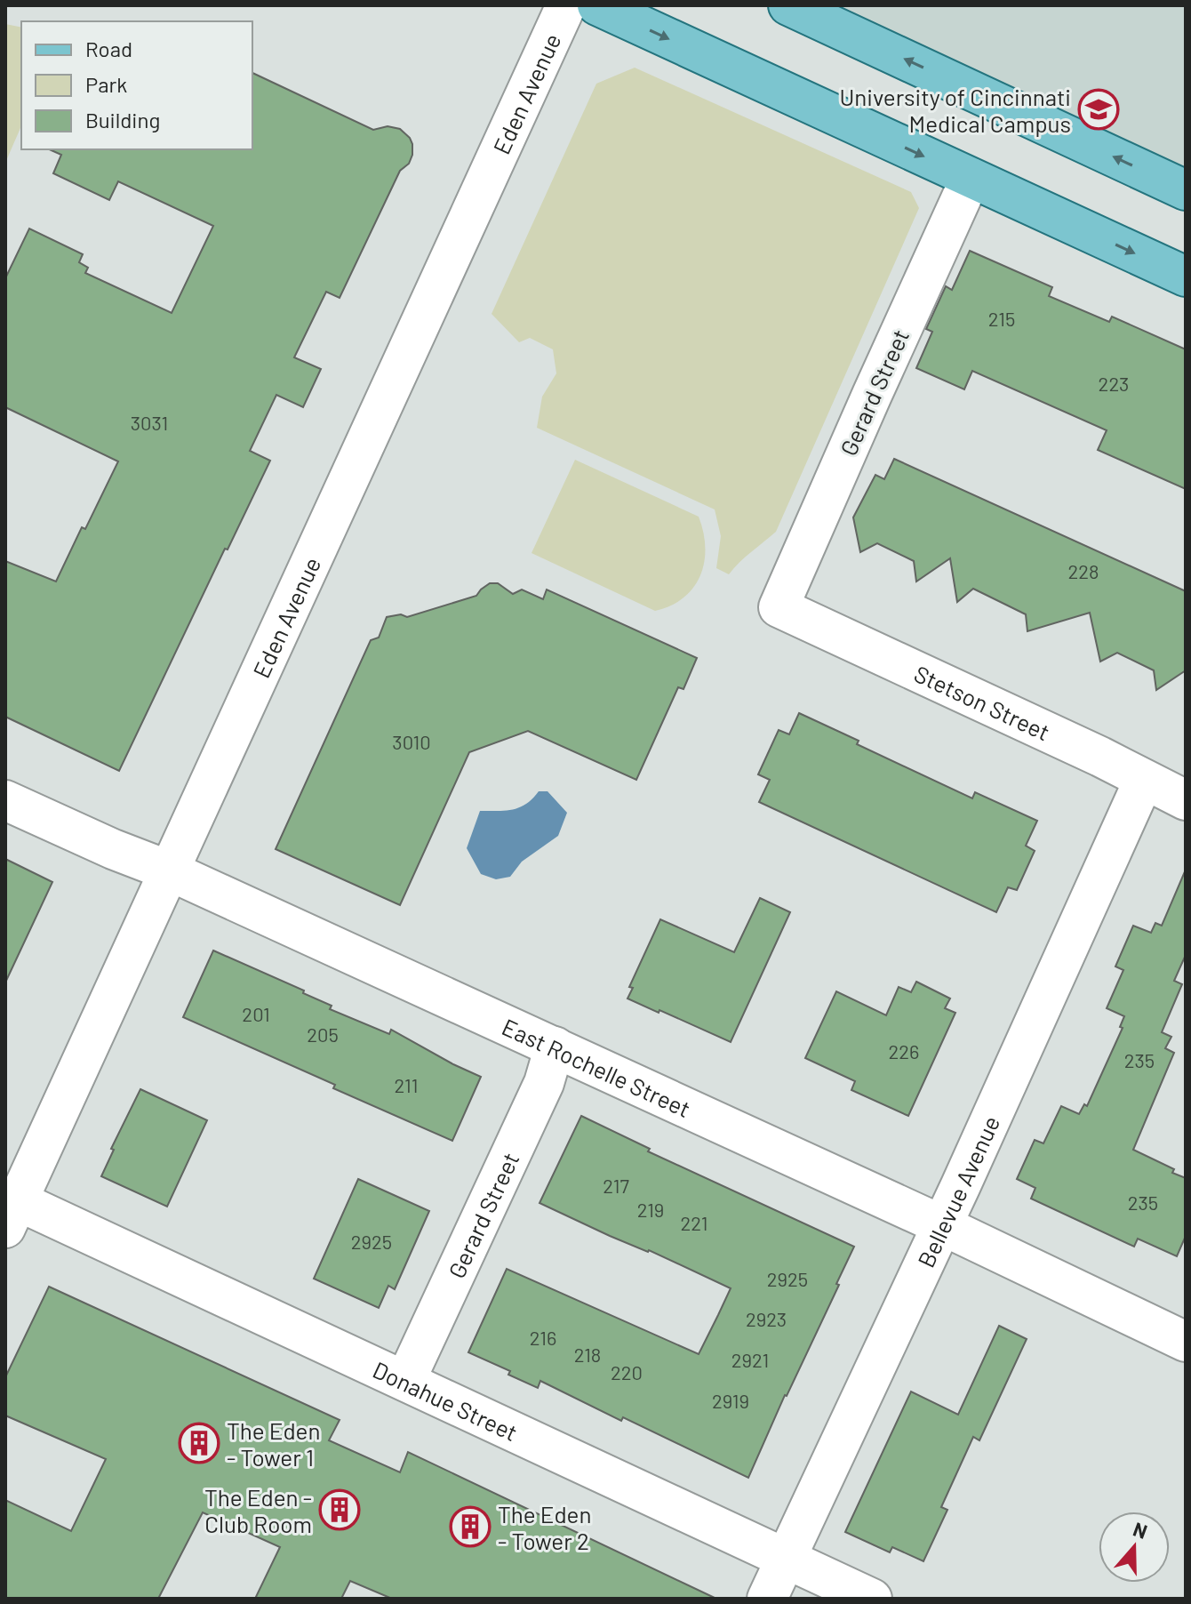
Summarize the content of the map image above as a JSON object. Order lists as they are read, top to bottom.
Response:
{
  "streets": {
    "street": [
      "Eden Avenue",
      "Gerard Street",
      "Stetson Street",
      "East Rochelle Street",
      "Bellevue Avenue",
      "Donahue Street"
    ]
  },
  "crossings": [
    ["Eden Avenue", "East Rochelle Street"],
    ["Eden Avenue", "Donahue Street"],
    ["Gerard Street", "Stetson Street"],
    ["Gerard Street", "East Rochelle Street"],
    ["Gerard Street", "Donahue Street"],
    ["Stetson Street", "Bellevue Avenue"],
    ["East Rochelle Street", "Bellevue Avenue"],
    ["Bellevue Avenue", "Donahue Street"]
  ],
  "places": {
    "school or university": ["University of Cincinnati Medical Campus"],
    "building": ["The Eden - Tower 1", "The Eden - Club Room", "The Eden - Tower 2"]
  },
  "house_numbers": [
    "215",
    "223",
    "3031",
    "228",
    "3010",
    "201",
    "205",
    "226",
    "235",
    "211",
    "217",
    "235",
    "219",
    "221",
    "2925",
    "2925",
    "2923",
    "216",
    "218",
    "2921",
    "220",
    "2919"
  ],
  "legend": ["Road", "Park", "Building"],
  "north": "top"
}
